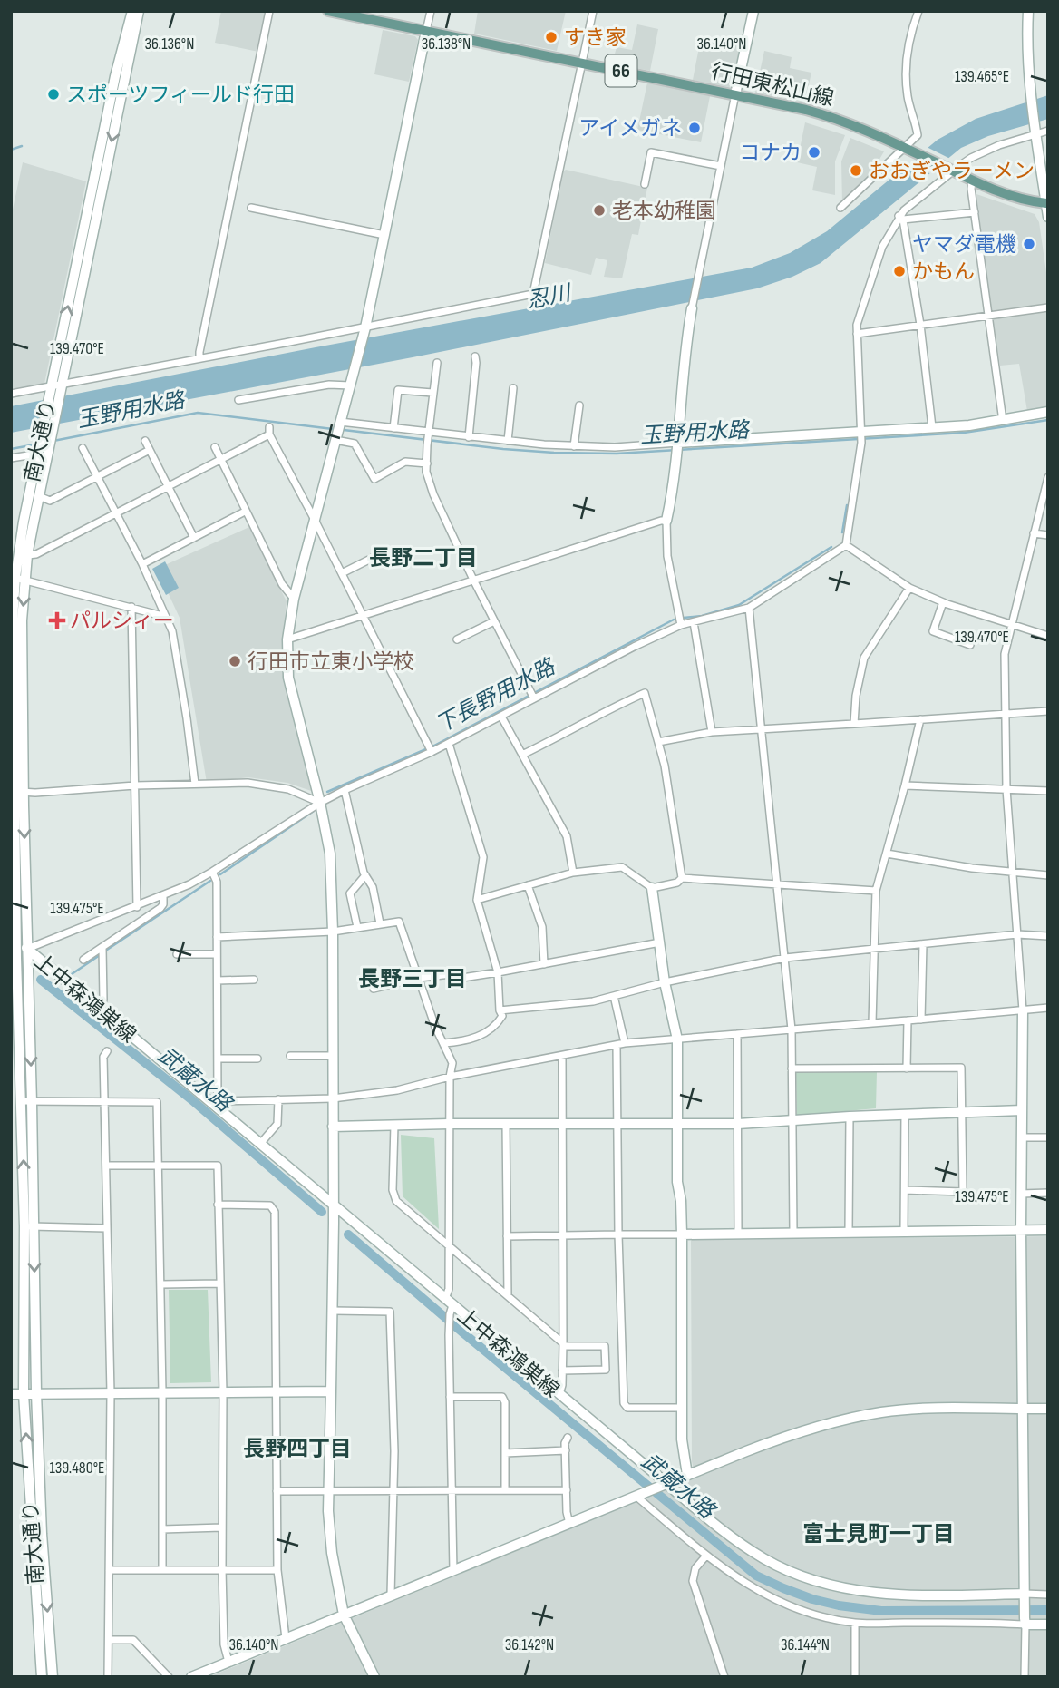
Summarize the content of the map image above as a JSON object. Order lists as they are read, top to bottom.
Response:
{
  "streets": {
    "main road": ["66", "行田東松山線"],
    "street": ["南大通り", "上中森鴻巣線"]
  },
  "crossings": [
    ["南大通り", "上中森鴻巣線"]
  ],
  "districts": [
    "長野二丁目",
    "長野三丁目",
    "長野四丁目",
    "富士見町一丁目"
  ],
  "water": [
    "忍川",
    "玉野用水路",
    "下長野用水路",
    "武蔵水路"
  ],
  "places": {
    "other": [
      "すき家",
      "スポーツフィールド行田",
      "アイメガネ",
      "コナカ",
      "おおぎやラーメン",
      "老本幼稚園",
      "ヤマダ電機",
      "かもん",
      "行田市立東小学校"
    ],
    "health": ["パルシィー"]
  },
  "coordinates": [
    "36.136°N",
    "36.138°N",
    "36.140°N",
    "139.465°E",
    "139.470°E",
    "139.475°E",
    "139.480°E",
    "36.142°N",
    "36.144°N"
  ]
}
